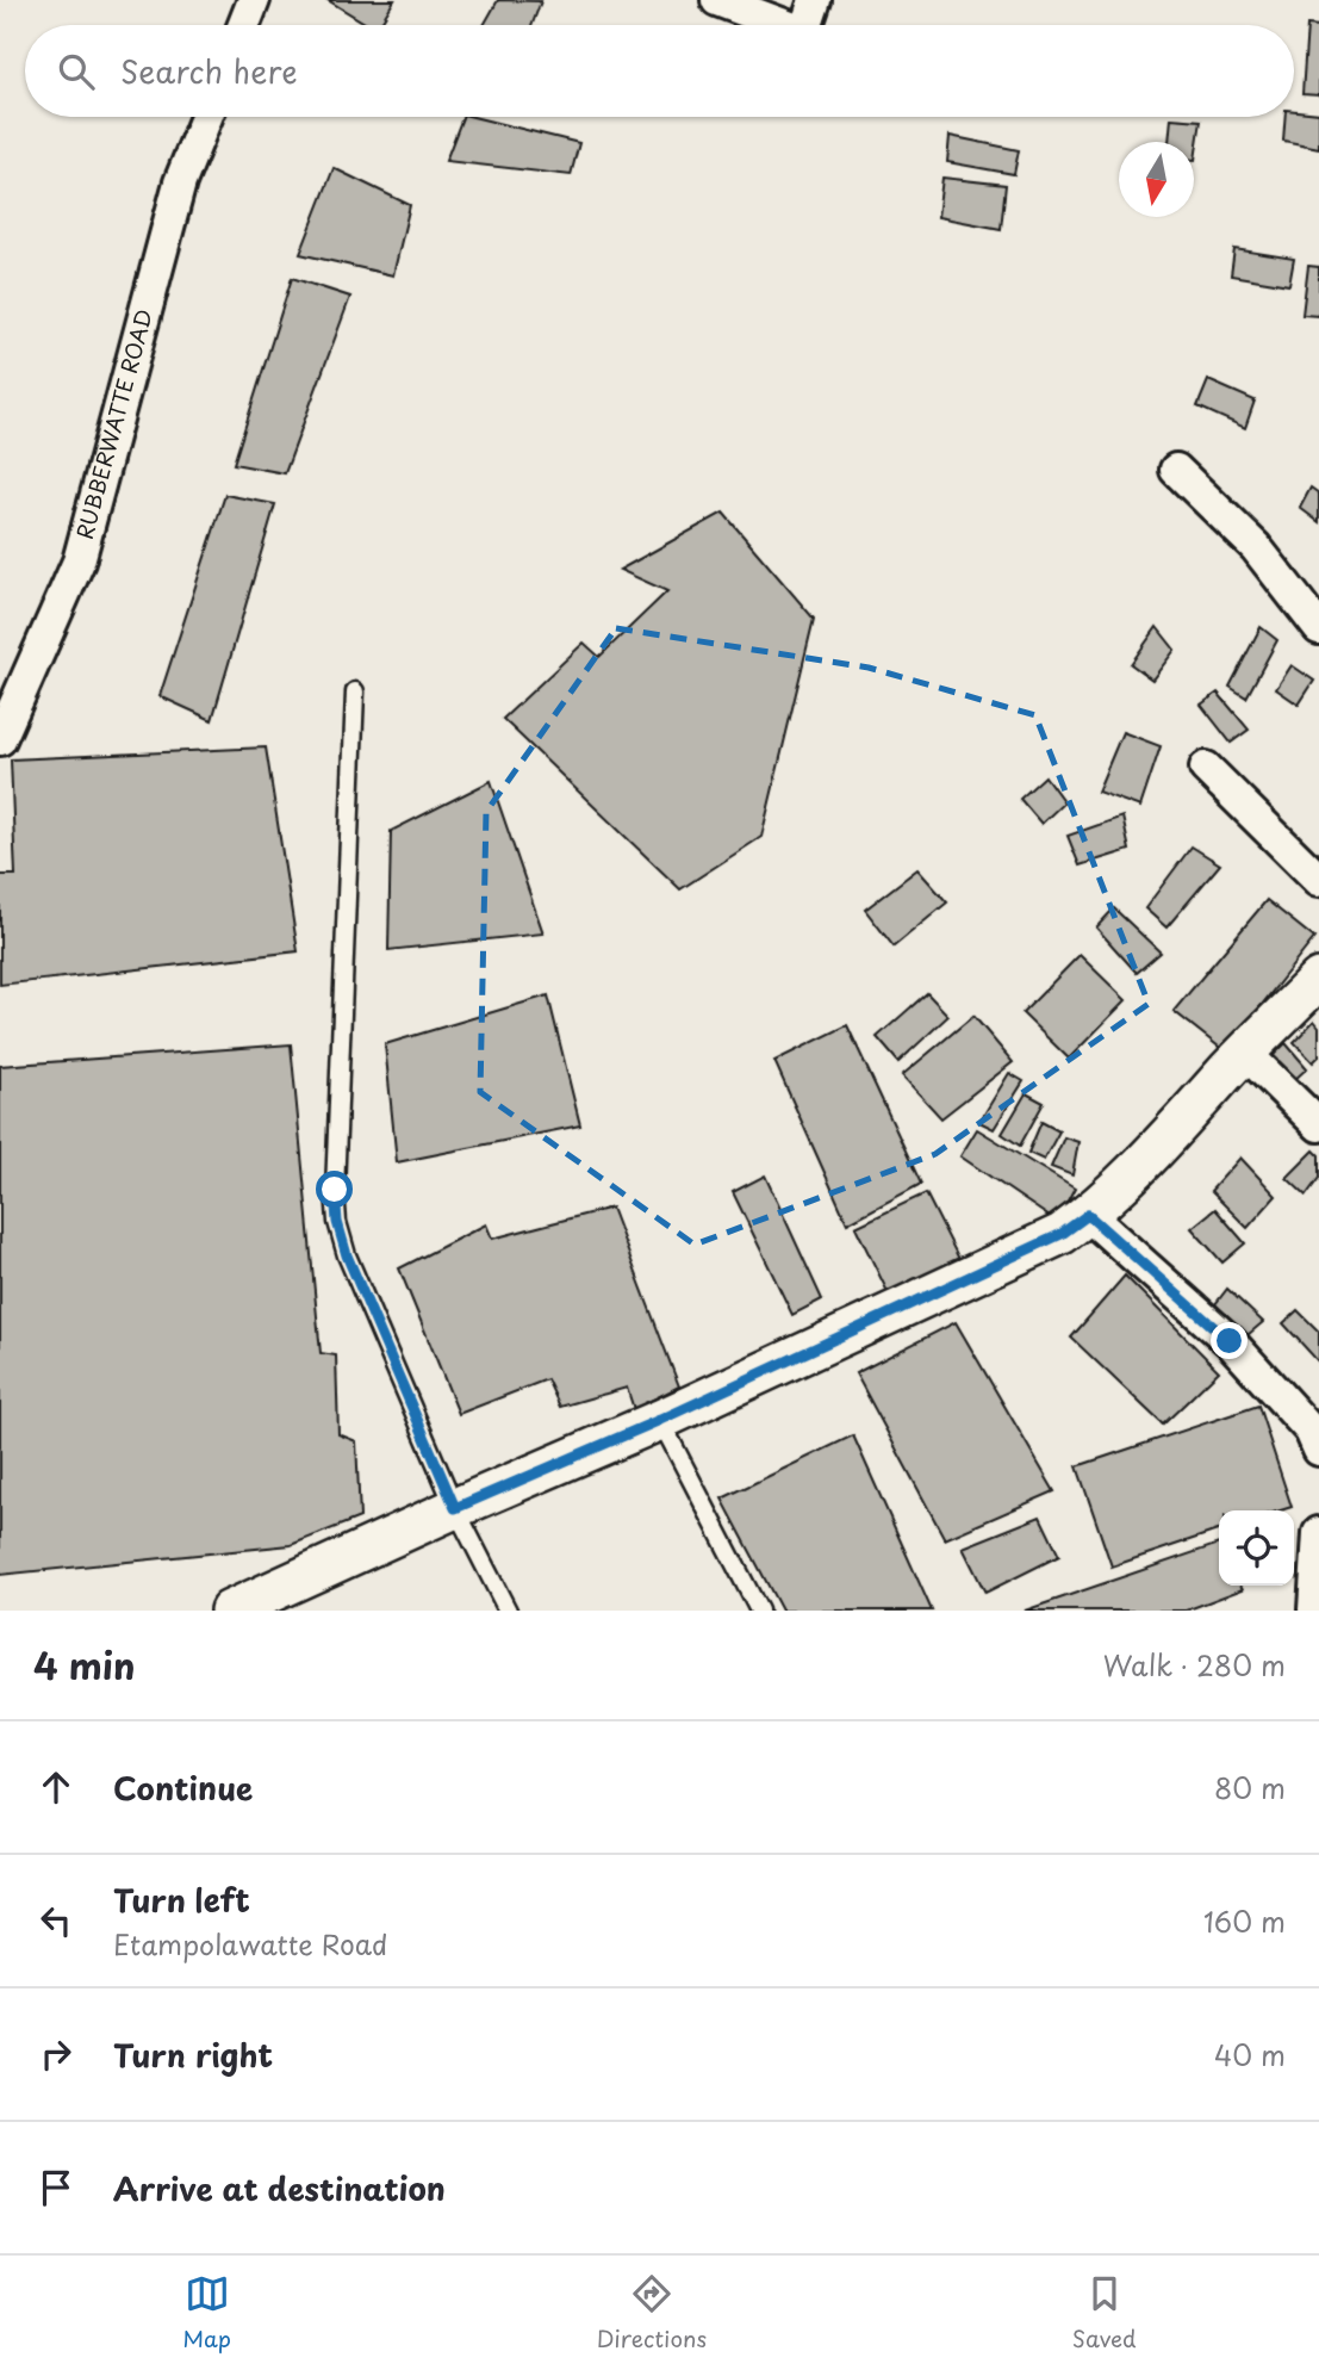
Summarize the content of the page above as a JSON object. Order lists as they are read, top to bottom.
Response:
{
  "streets": {
    "street": ["RUBBERWATTE ROAD"]
  },
  "north": "bottom",
  "page": {
    "search": "Search here",
    "heading": ["4 min", "Walk · 280 m"],
    "list": [
      ["Continue", "80 m"],
      ["Turn left", "Etampolawatte Road", "160 m"],
      ["Turn right", "40 m"],
      "Arrive at destination"
    ],
    "nav": ["Map", "Directions", "Saved"]
  }
}
